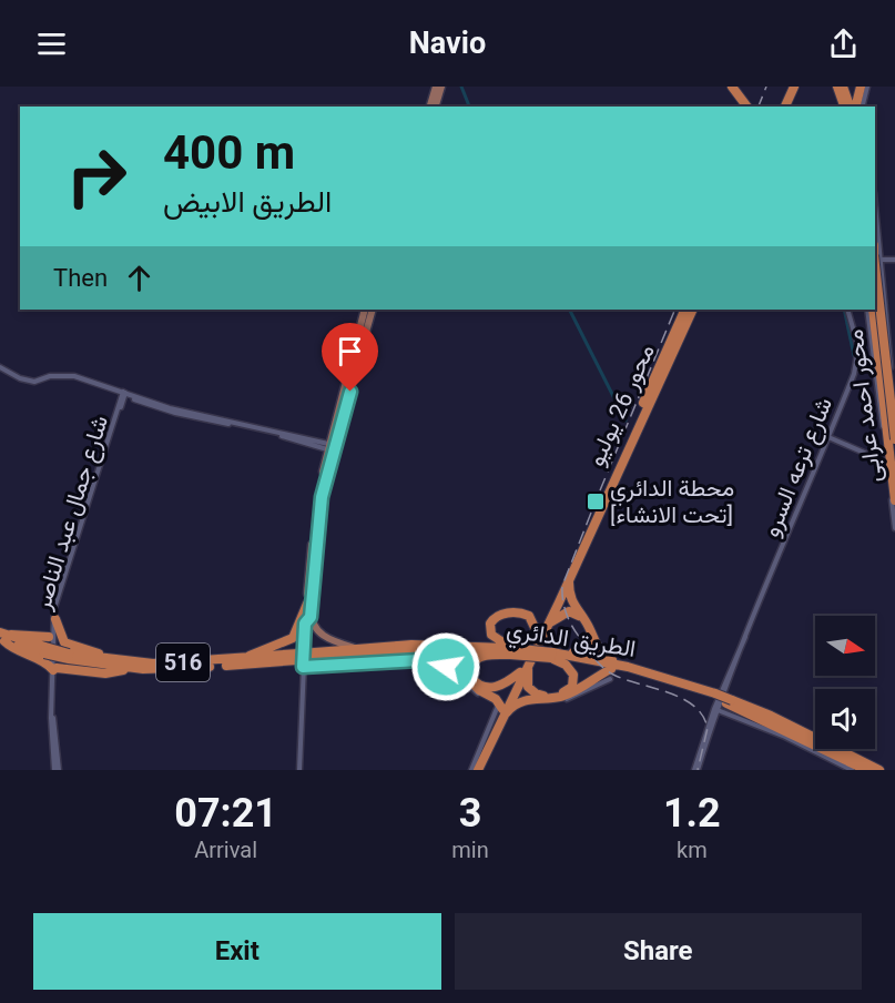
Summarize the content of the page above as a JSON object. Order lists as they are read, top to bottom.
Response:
{
  "streets": {
    "highway": [
      "محور 26 يوليو",
      "محور احمد عرابى",
      "الطريق الدائري",
      "516"
    ],
    "street": ["شارع ترعه السرو", "شارع جمال عبد الناصر"]
  },
  "crossings": [
    ["شارع جمال عبد الناصر", "الطريق الدائري"]
  ],
  "places": {
    "transit": ["محطة الدائري [تحت الانشاء]"]
  },
  "north": "right",
  "page": {
    "header": "Navio",
    "turn": ["400 m", "الطريق الابيض"],
    "then": "Then",
    "eta": [
      "07:21",
      "Arrival",
      "3",
      "min",
      "1.2",
      "km"
    ],
    "buttons": ["Exit", "Share"]
  }
}
